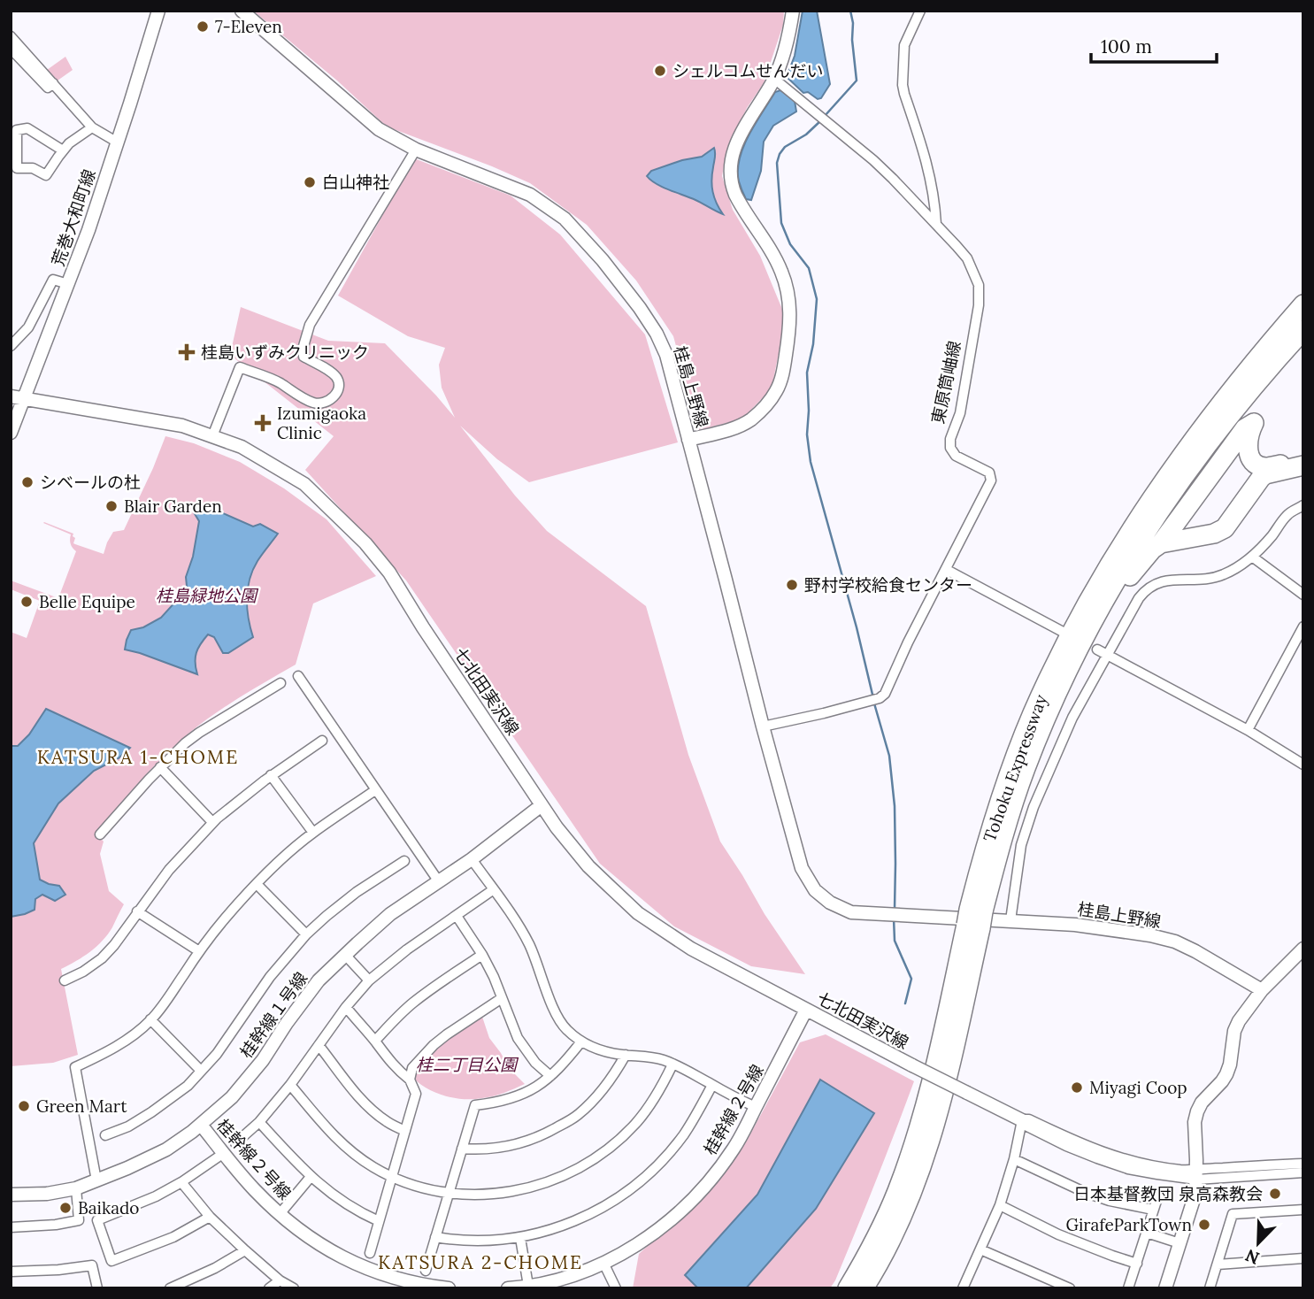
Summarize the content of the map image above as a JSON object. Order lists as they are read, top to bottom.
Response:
{
  "streets": {
    "highway": ["Tohoku Expressway"],
    "street": [
      "荒巻大和町線",
      "東原筒岫線",
      "桂島上野線",
      "七北田実沢線",
      "桂幹線１号線",
      "桂幹線２号線"
    ]
  },
  "crossings": [
    ["荒巻大和町線", "七北田実沢線"],
    ["東原筒岫線", "桂島上野線"],
    ["七北田実沢線", "桂幹線１号線"],
    ["七北田実沢線", "桂幹線２号線"],
    ["桂幹線１号線", "桂幹線２号線"]
  ],
  "districts": ["KATSURA 1-CHOME", "KATSURA 2-CHOME"],
  "parks": ["桂島緑地公園", "桂二丁目公園"],
  "places": {
    "other": [
      "7-Eleven",
      "シェルコムせんだい",
      "白山神社",
      "シベールの杜",
      "Blair Garden",
      "野村学校給食センター",
      "Belle Equipe",
      "Miyagi Coop",
      "Green Mart",
      "日本基督教団 泉高森教会",
      "Baikado",
      "GirafeParkTown"
    ],
    "health": ["桂島いずみクリニック", "Izumigaoka Clinic"]
  },
  "scale_bar": "100 m",
  "north": "bottom left"
}
